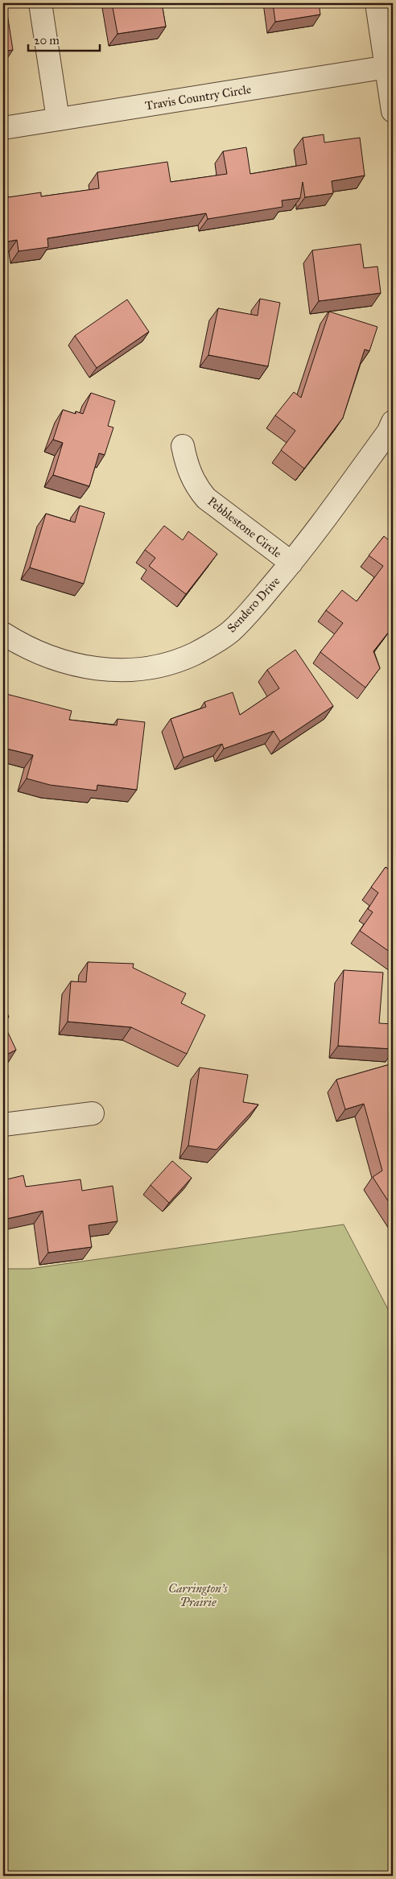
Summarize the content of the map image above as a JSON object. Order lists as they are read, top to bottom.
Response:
{
  "streets": {
    "street": ["Travis Country Circle", "Pebblestone Circle", "Sendero Drive"]
  },
  "crossings": [
    ["Pebblestone Circle", "Sendero Drive"]
  ],
  "parks": ["Carrington's Prairie"],
  "scale_bar": "20 m"
}
